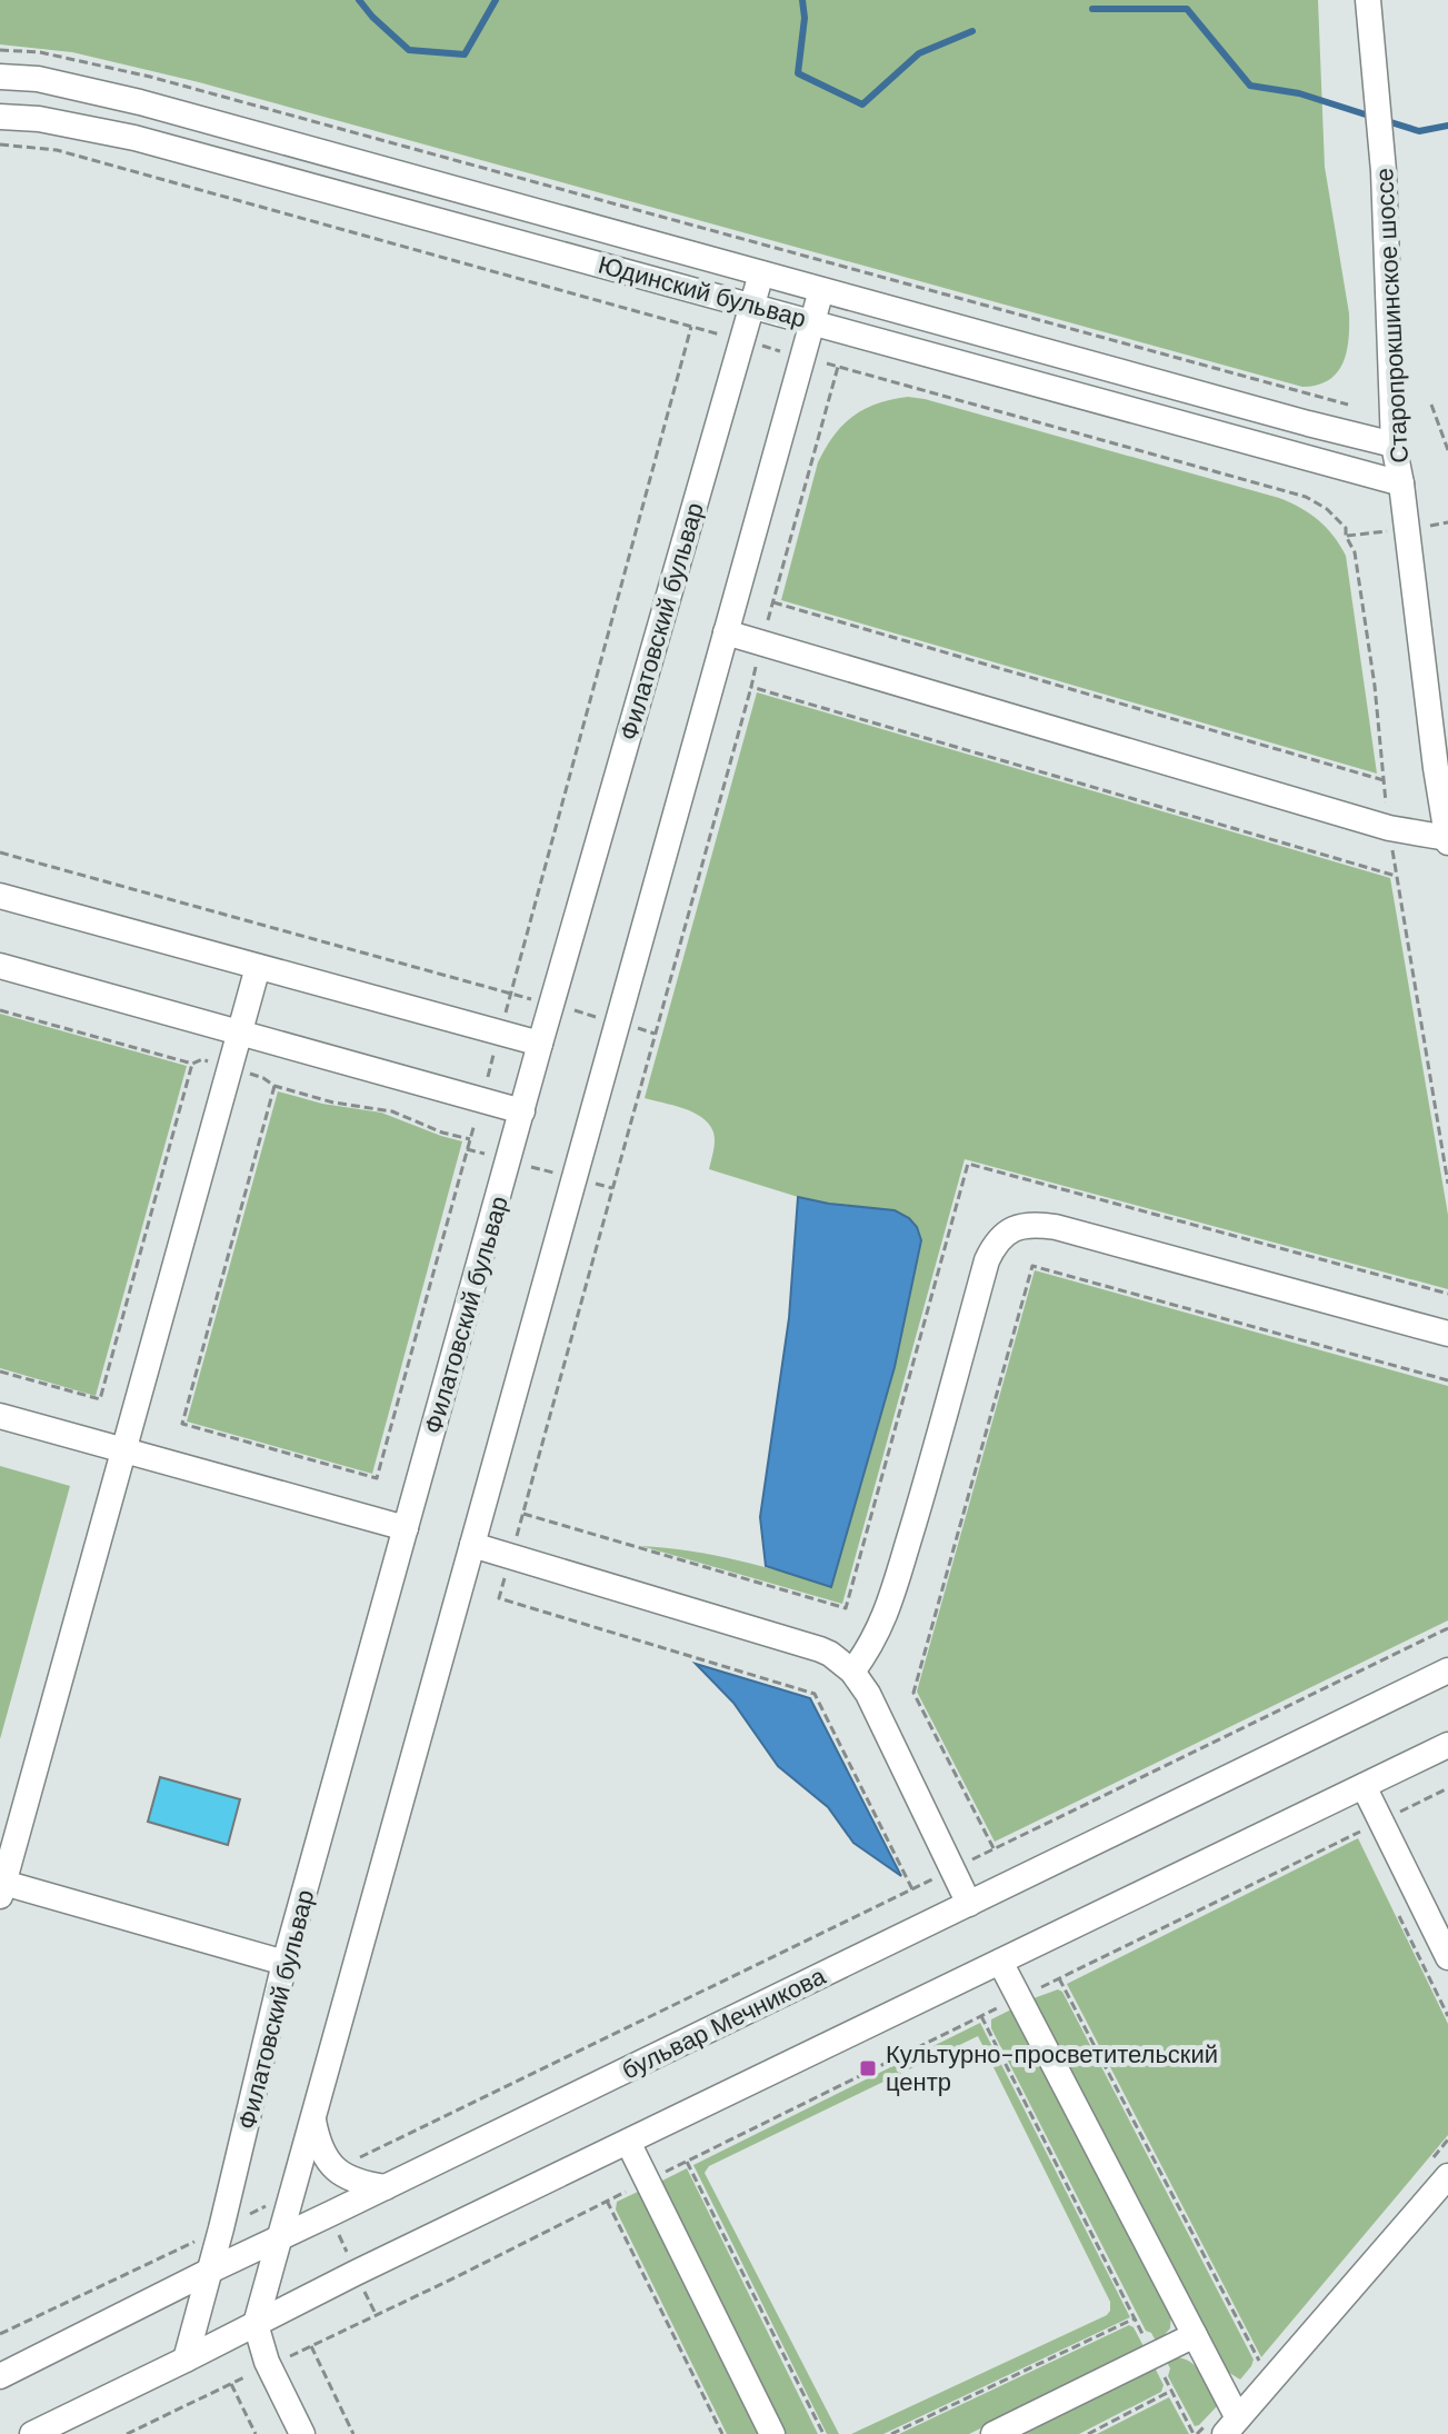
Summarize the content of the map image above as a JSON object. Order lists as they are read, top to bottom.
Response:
{
  "streets": {
    "street": [
      "Юдинский бульвар",
      "Старопрокшинское шоссе",
      "Филатовский бульвар",
      "бульвар Мечникова"
    ]
  },
  "crossings": [
    ["Юдинский бульвар", "Старопрокшинское шоссе"],
    ["Юдинский бульвар", "Филатовский бульвар"],
    ["Филатовский бульвар", "бульвар Мечникова"]
  ],
  "places": {
    "transit": ["Культурно-просветительский центр"]
  }
}
